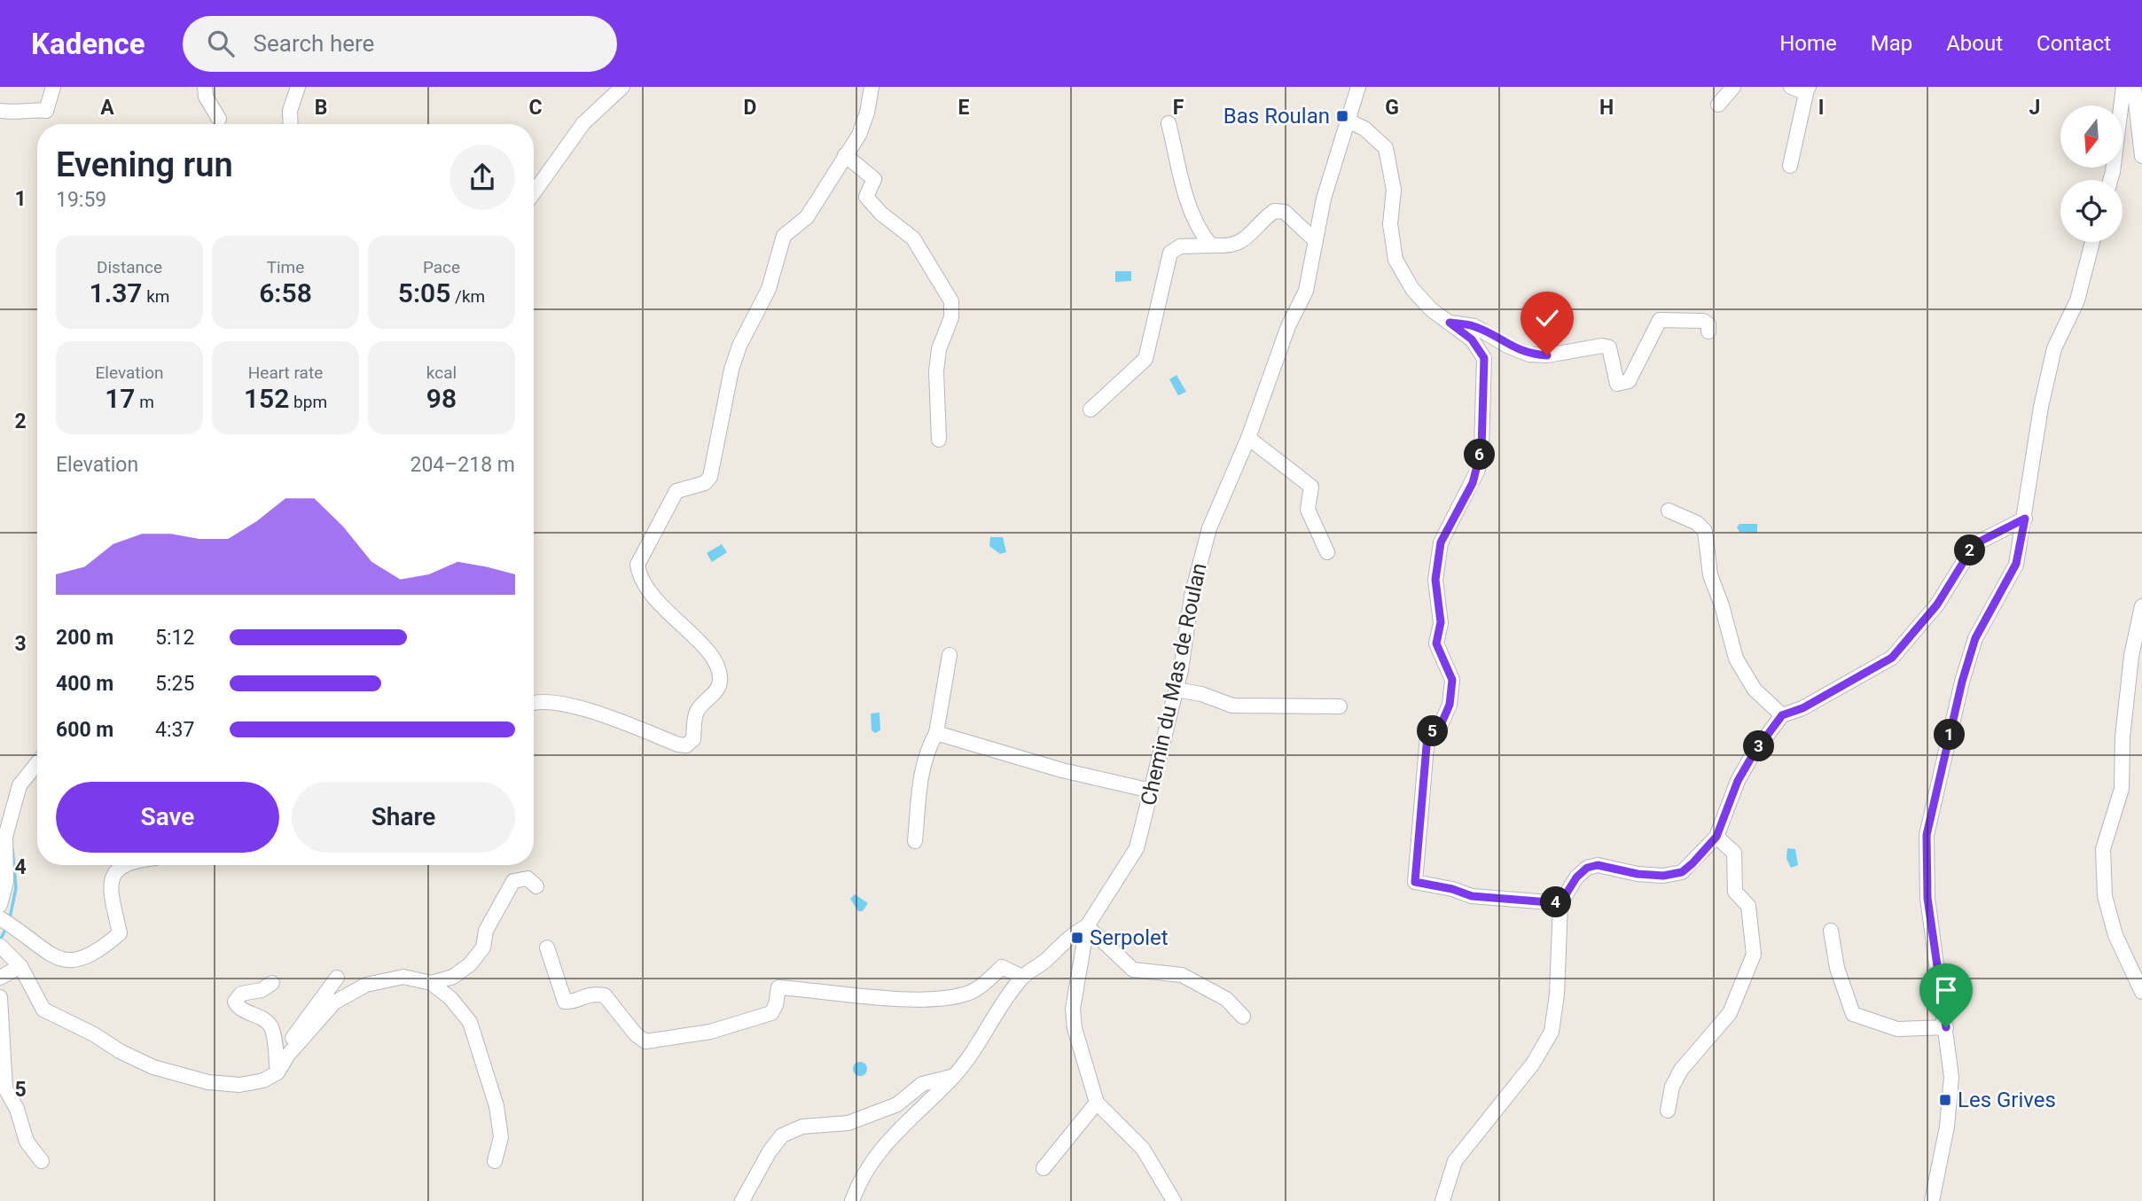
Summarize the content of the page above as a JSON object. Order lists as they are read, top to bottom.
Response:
{
  "streets": {
    "street": ["Chemin du Mas de Roulan"]
  },
  "places": {
    "transit": ["Bas Roulan", "Serpolet", "Les Grives"]
  },
  "north": "bottom",
  "page": {
    "header": "Kadence",
    "search": "Search here",
    "nav": [
      "Home",
      "Map",
      "About",
      "Contact"
    ],
    "heading": ["Evening run", "19:59"],
    "stats": [
      ["Distance", "1.37 km"],
      ["Time", "6:58"],
      ["Pace", "5:05 /km"],
      ["Elevation", "17 m"],
      ["Heart rate", "152 bpm"],
      ["kcal", "98"]
    ],
    "pins": [
      "6",
      "2",
      "5",
      "1",
      "3",
      "4"
    ],
    "chart": ["Elevation", "204–218 m"],
    "list": [
      {
        "name": "200 m",
        "note": "5:12"
      },
      {
        "name": "400 m",
        "note": "5:25"
      },
      {
        "name": "600 m",
        "note": "4:37"
      }
    ],
    "buttons": ["Save", "Share"]
  },
  "grid": {
    "columns": [
      "A",
      "B",
      "C",
      "D",
      "E",
      "F",
      "G",
      "H",
      "I",
      "J"
    ],
    "rows": [
      "1",
      "2",
      "3",
      "4",
      "5"
    ]
  }
}
